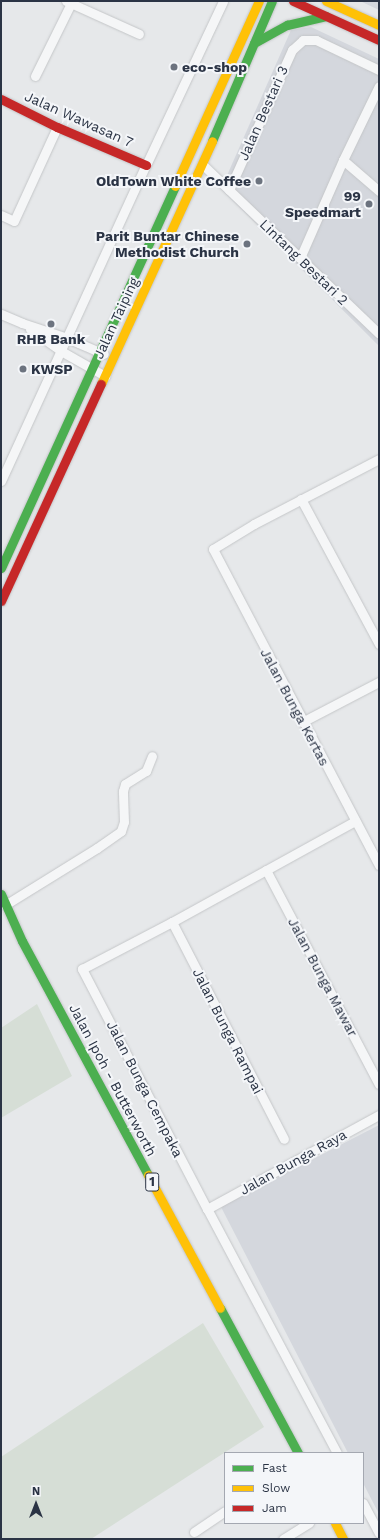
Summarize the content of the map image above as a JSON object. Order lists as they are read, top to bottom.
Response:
{
  "streets": {
    "main road": [
      "Jalan Wawasan 7",
      "Jalan Taiping",
      "Jalan Ipoh - Butterworth",
      "1"
    ],
    "street": [
      "Jalan Bestari 3",
      "Lintang Bestari 2",
      "Jalan Bunga Kertas",
      "Jalan Bunga Mawar",
      "Jalan Bunga Rampai",
      "Jalan Bunga Cempaka",
      "Jalan Bunga Raya"
    ]
  },
  "crossings": [
    ["Jalan Bestari 3", "Lintang Bestari 2"],
    ["Lintang Bestari 2", "Jalan Taiping"],
    ["Jalan Bunga Rampai", "Jalan Bunga Cempaka"],
    ["Jalan Bunga Cempaka", "Jalan Bunga Raya"]
  ],
  "places": [
    "eco-shop",
    "OldTown White Coffee",
    "99 Speedmart",
    "Parit Buntar Chinese Methodist Church",
    "RHB Bank",
    "KWSP"
  ],
  "legend": ["Fast", "Slow", "Jam"],
  "north": "top"
}
